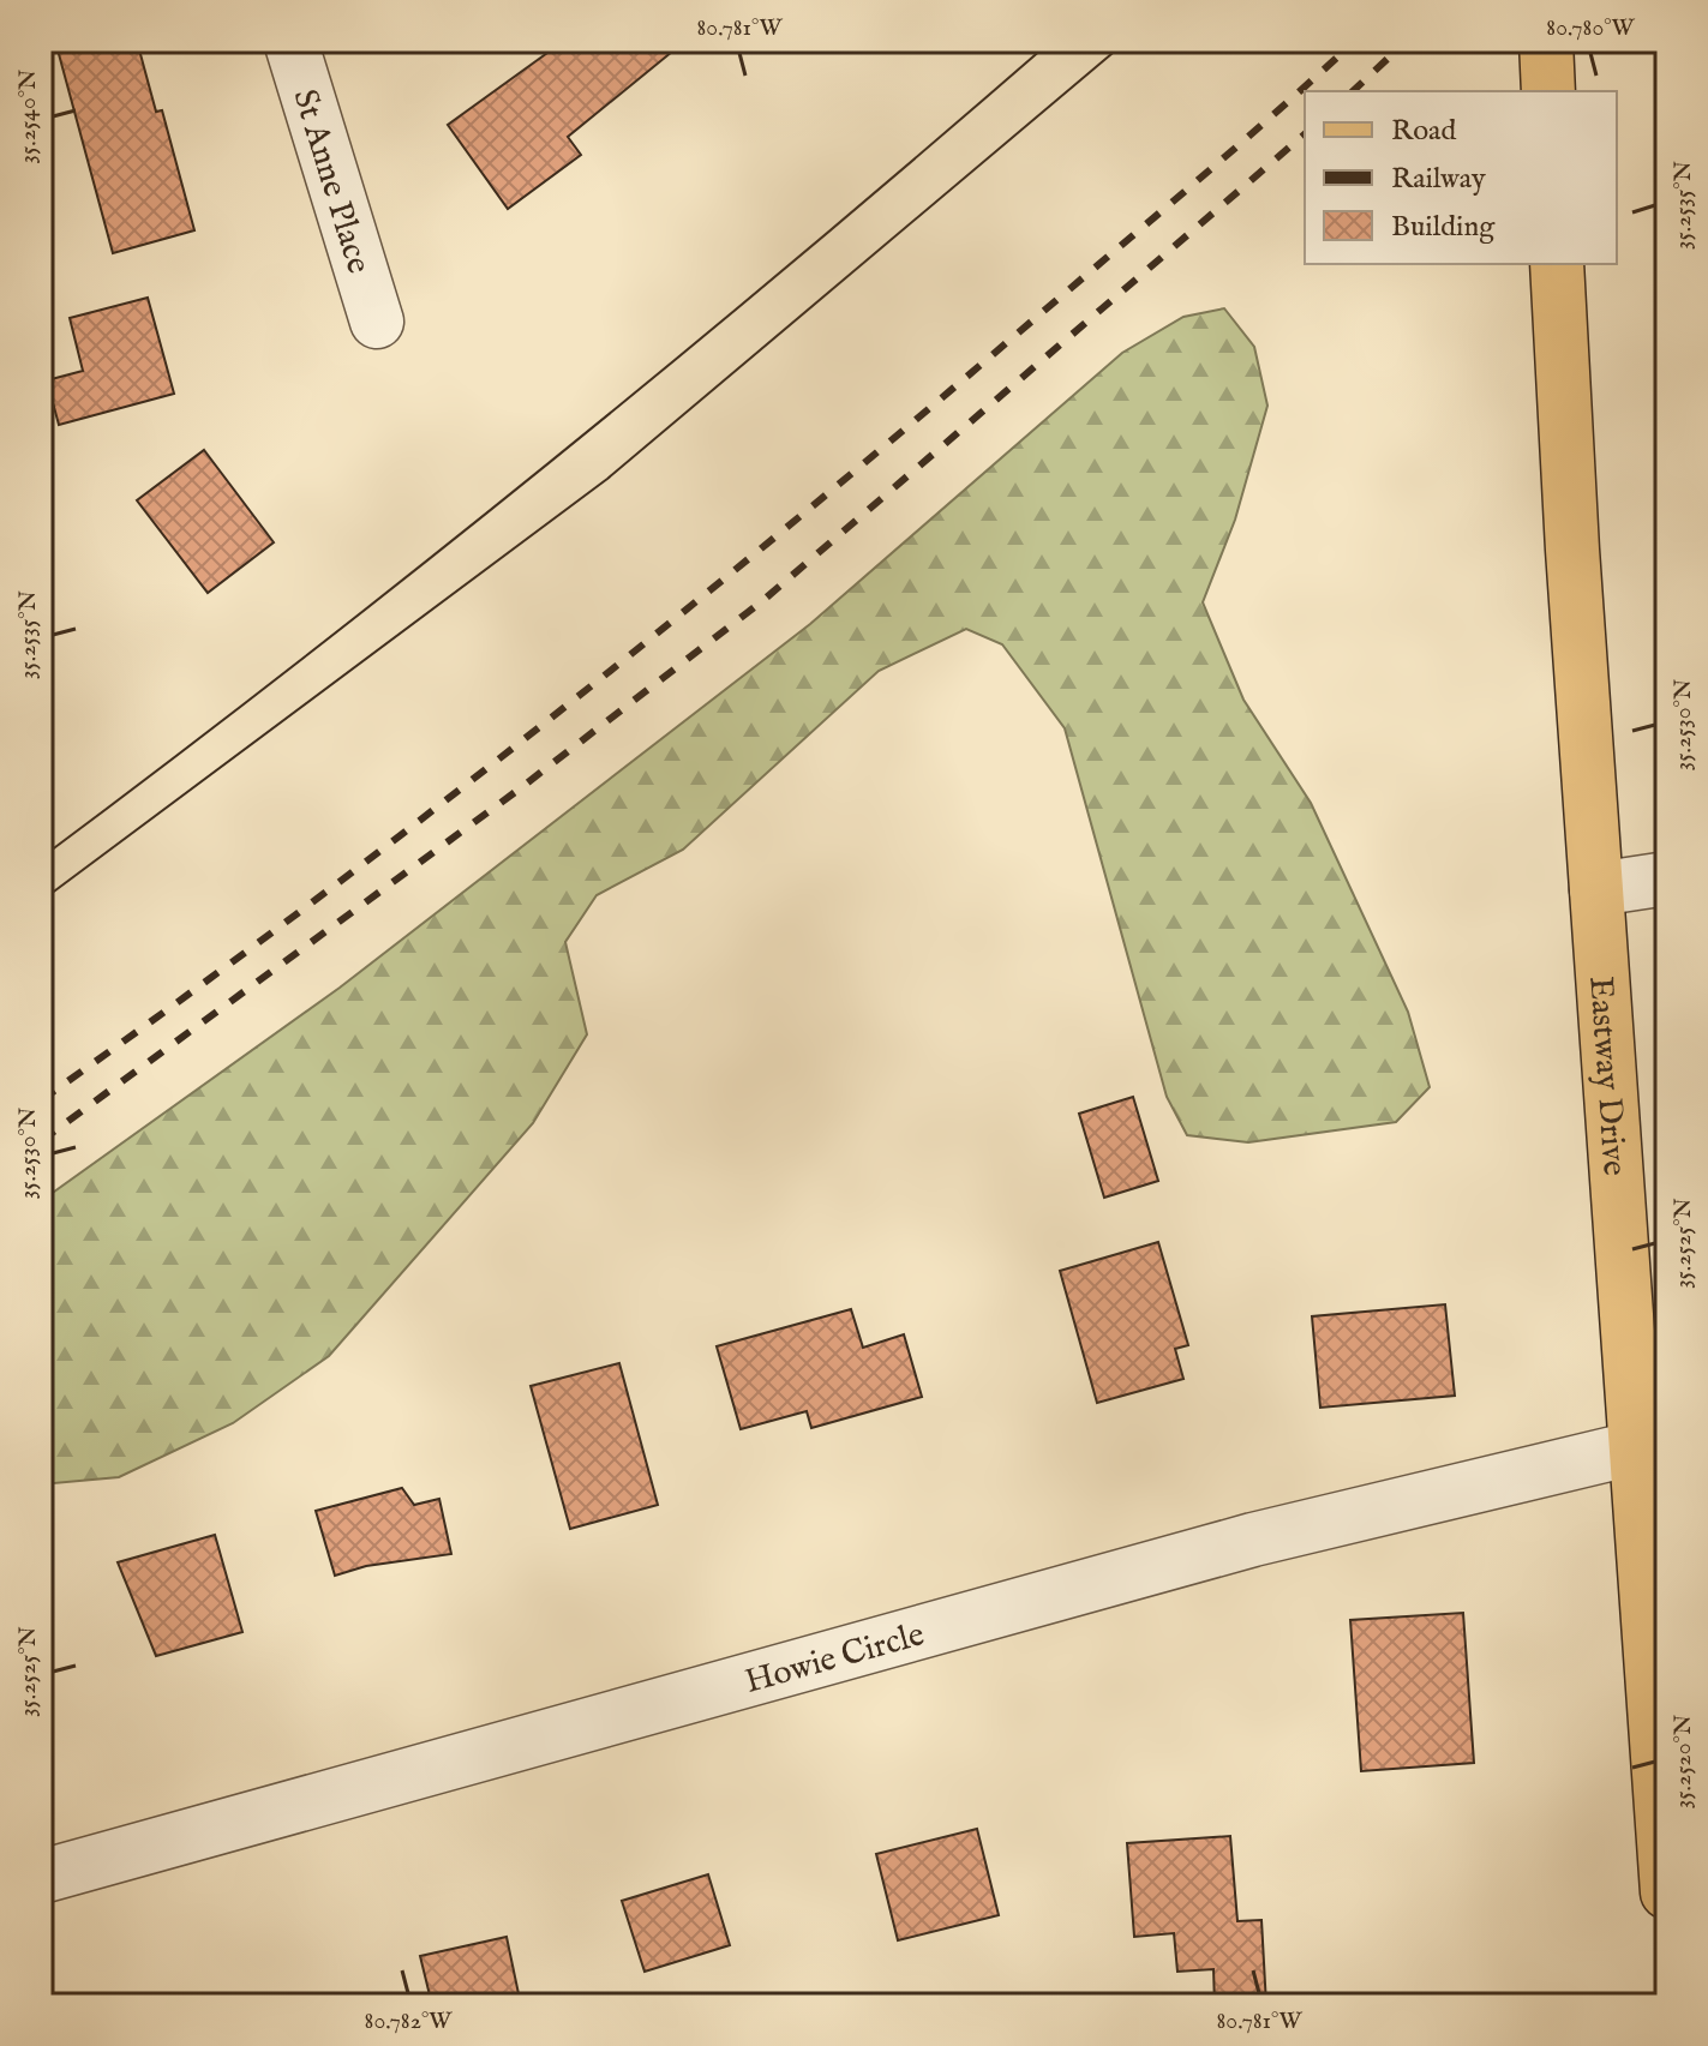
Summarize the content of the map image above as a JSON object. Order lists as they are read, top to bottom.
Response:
{
  "streets": {
    "main road": ["Eastway Drive"],
    "street": ["St Anne Place", "Howie Circle"]
  },
  "crossings": [
    ["Eastway Drive", "Howie Circle"]
  ],
  "legend": ["Road", "Railway", "Building"],
  "coordinates": [
    "80.781°W",
    "80.780°W",
    "35.2540°N",
    "35.2535°N",
    "35.2530°N",
    "35.2525°N",
    "35.2520°N",
    "80.782°W"
  ]
}
